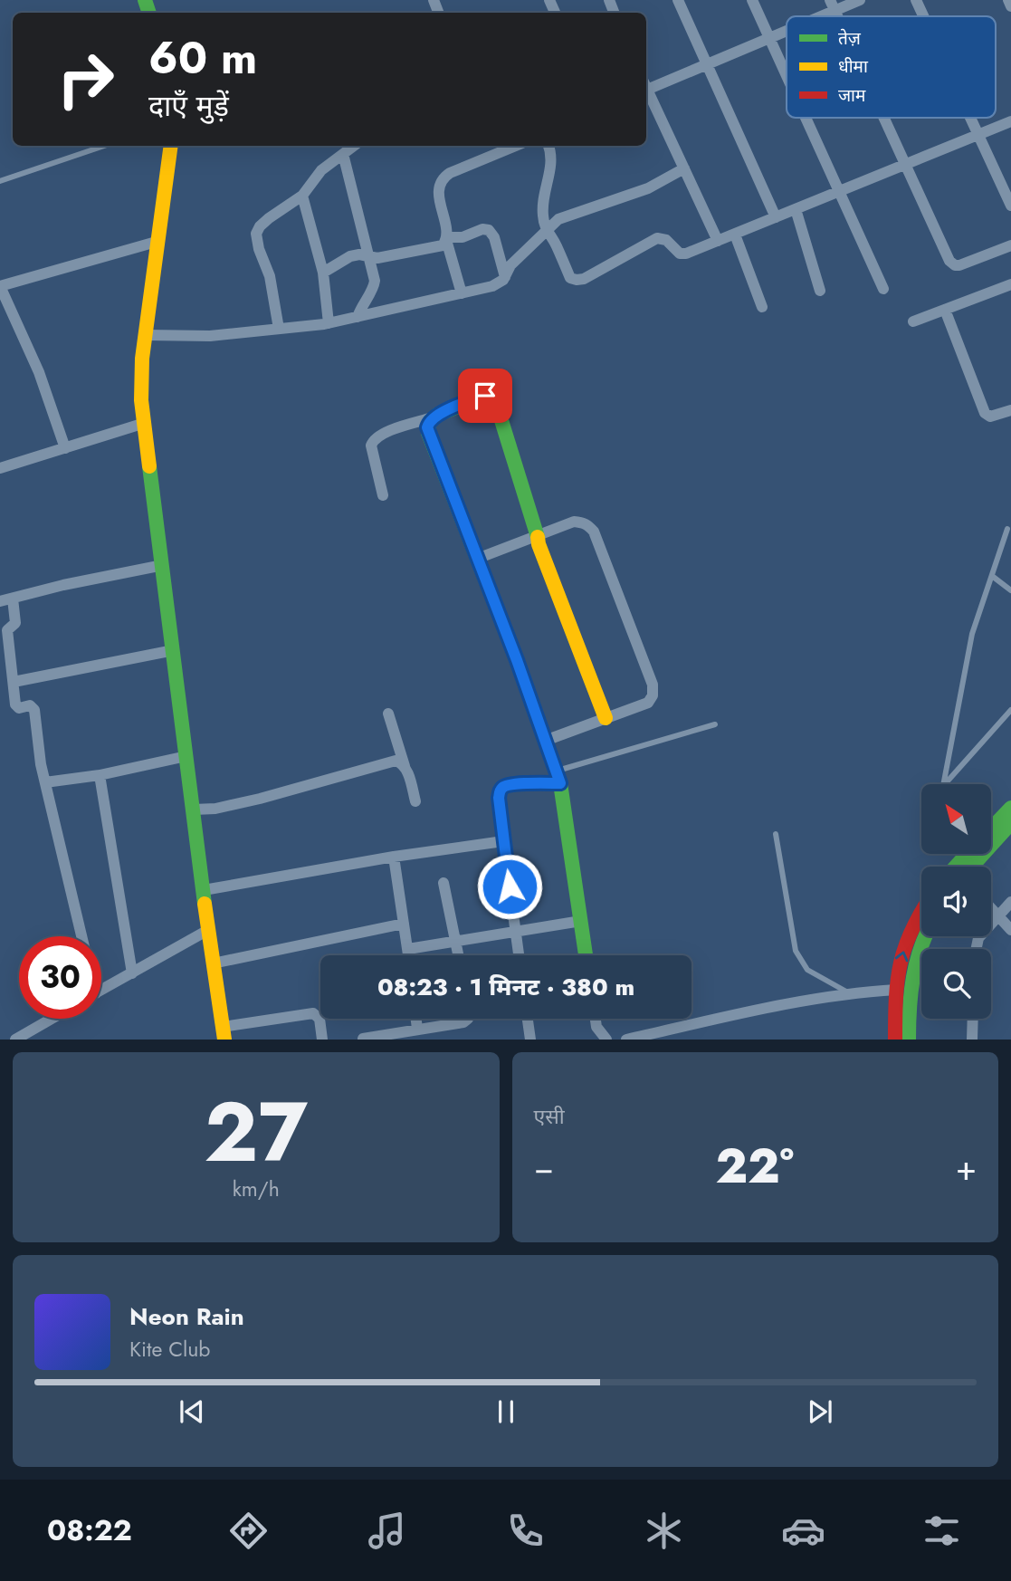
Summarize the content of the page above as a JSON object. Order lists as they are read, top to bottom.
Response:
{
  "legend": ["तेज़", "धीमा", "जाम"],
  "north": "top left",
  "page": {
    "turn": ["60 m", "दाएँ मुड़ें"],
    "limit": "30",
    "trip": "08:23 · 1 मिनट · 380 m",
    "tile": [
      ["27", "km/h"],
      "एसी"
    ],
    "heat": ["−", "22°", "+"],
    "song": ["Neon Rain", "Kite Club"],
    "tabs": "08:22"
  }
}
